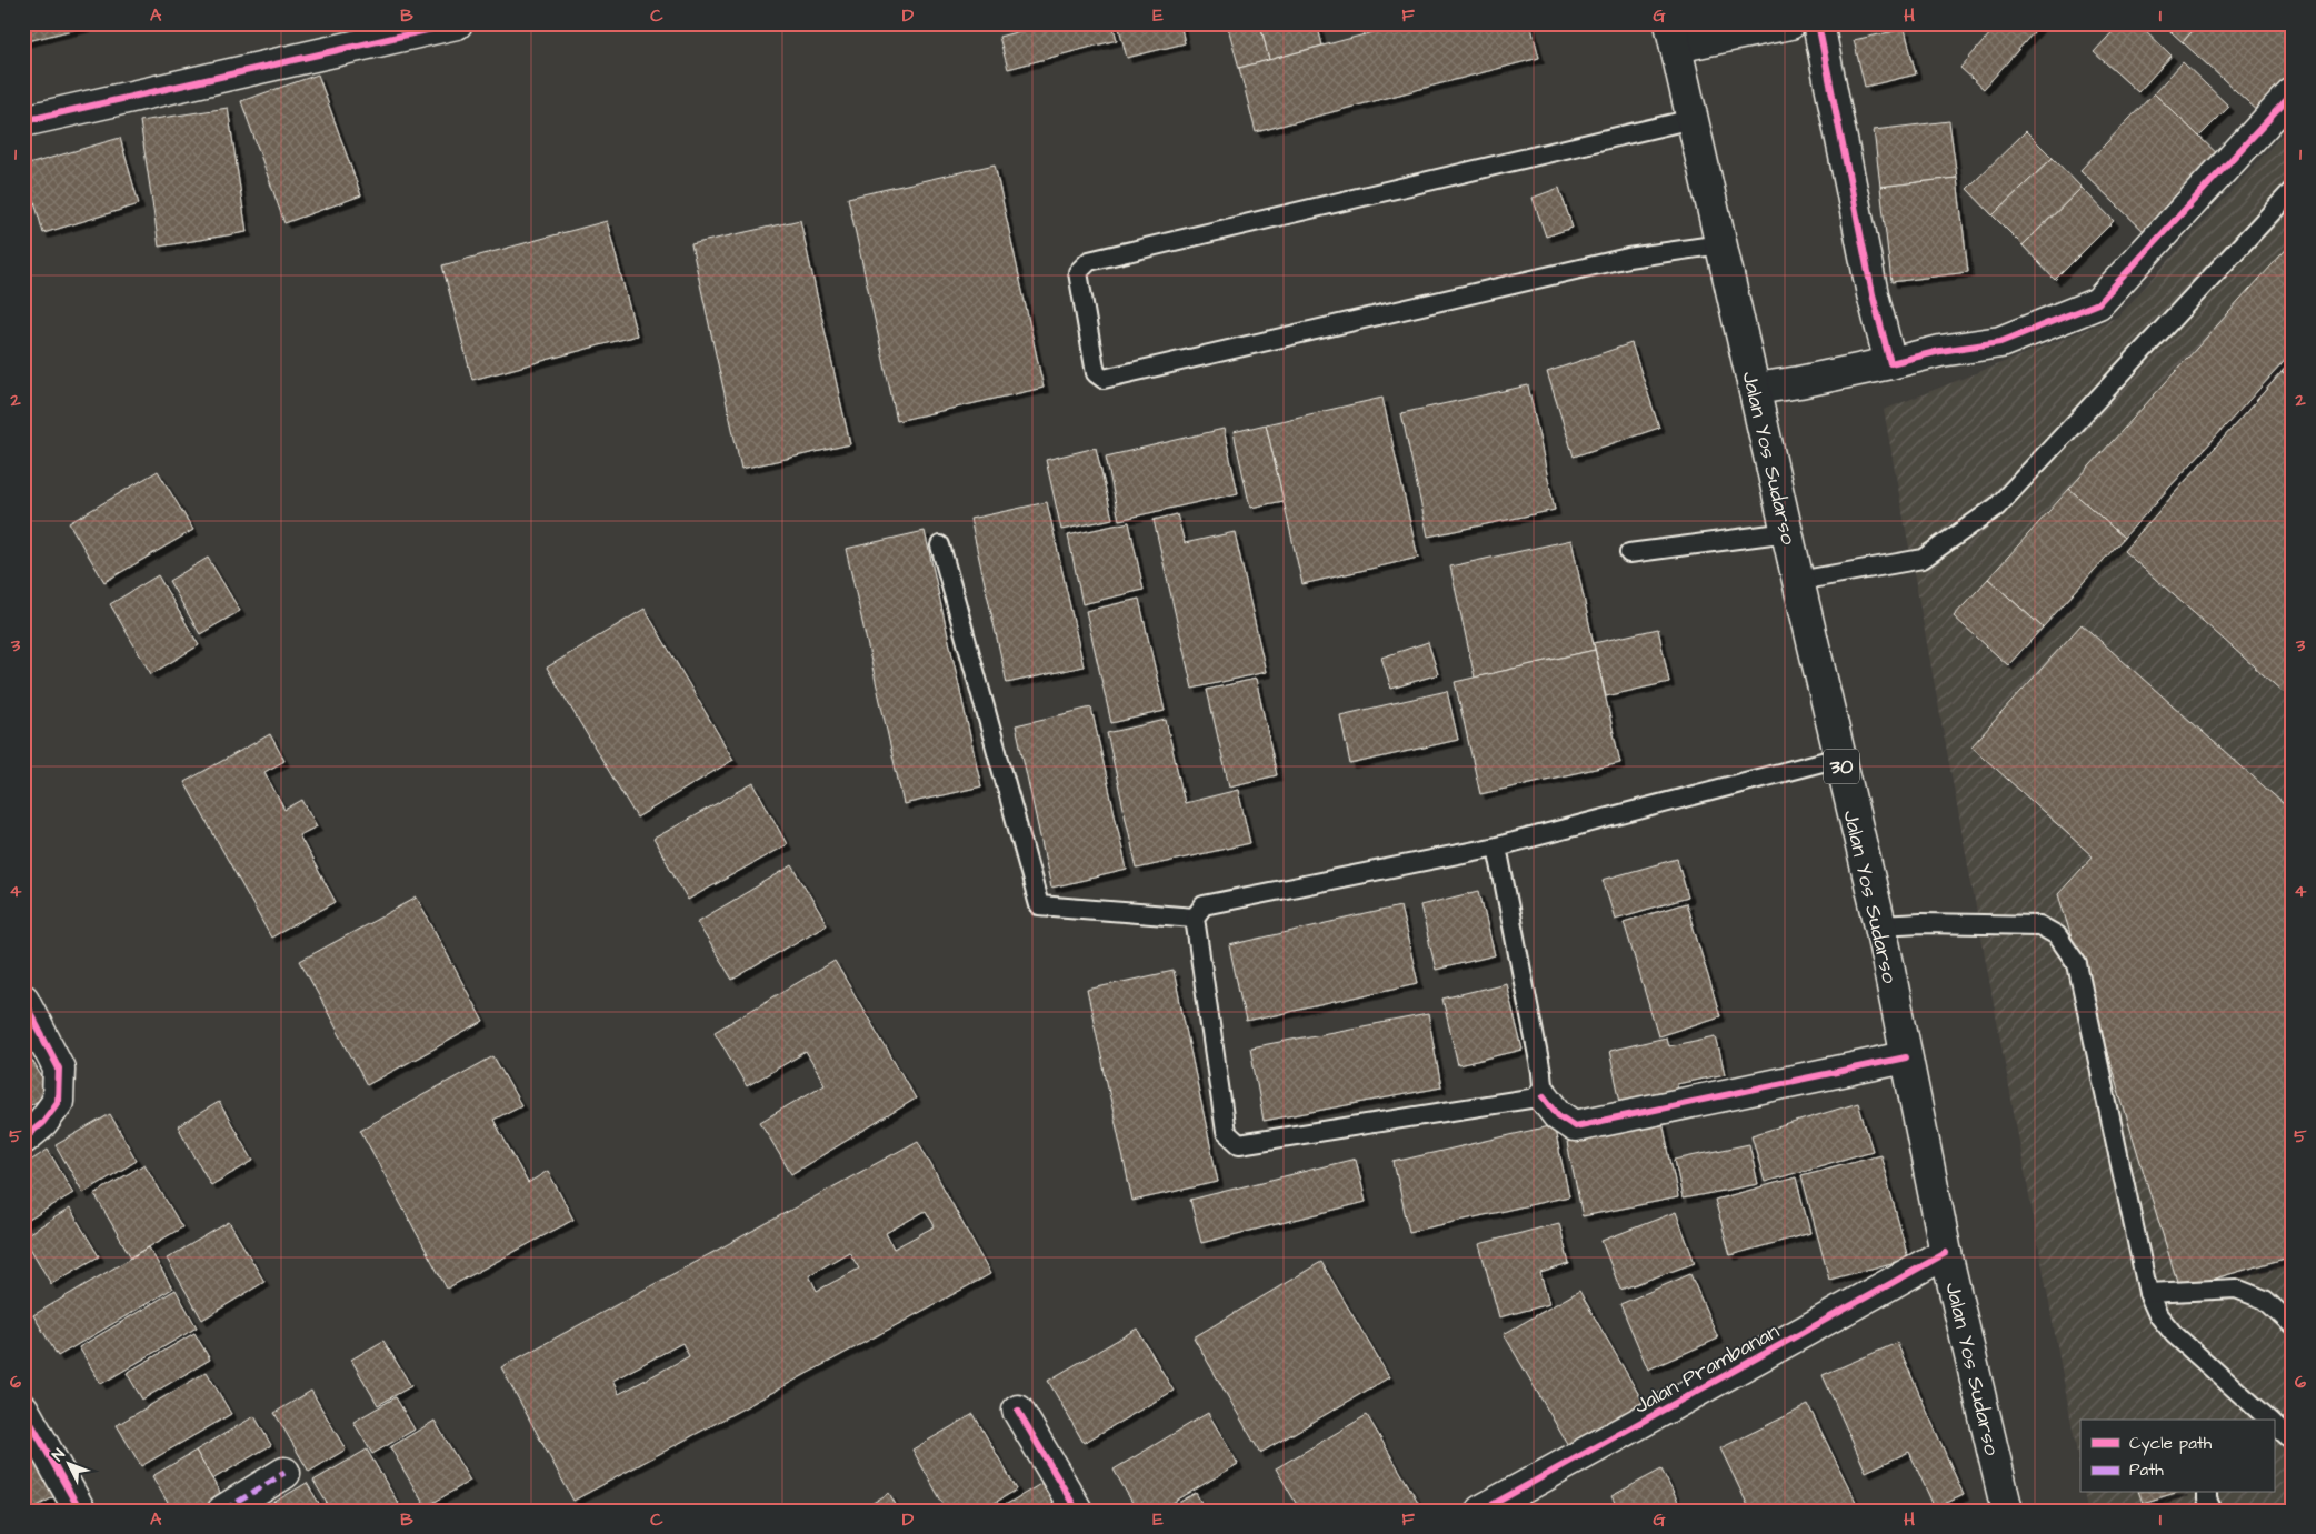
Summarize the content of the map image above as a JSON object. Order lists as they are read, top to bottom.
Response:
{
  "streets": {
    "main road": ["Jalan Yos Sudarso", "30", "Jalan Prambanan"]
  },
  "crossings": [
    ["Jalan Yos Sudarso", "Jalan Prambanan"]
  ],
  "legend": ["Cycle path", "Path"],
  "north": "top left",
  "grid": {
    "columns": [
      "A",
      "B",
      "C",
      "D",
      "E",
      "F",
      "G",
      "H",
      "I"
    ],
    "rows": [
      "1",
      "2",
      "3",
      "4",
      "5",
      "6"
    ]
  }
}
